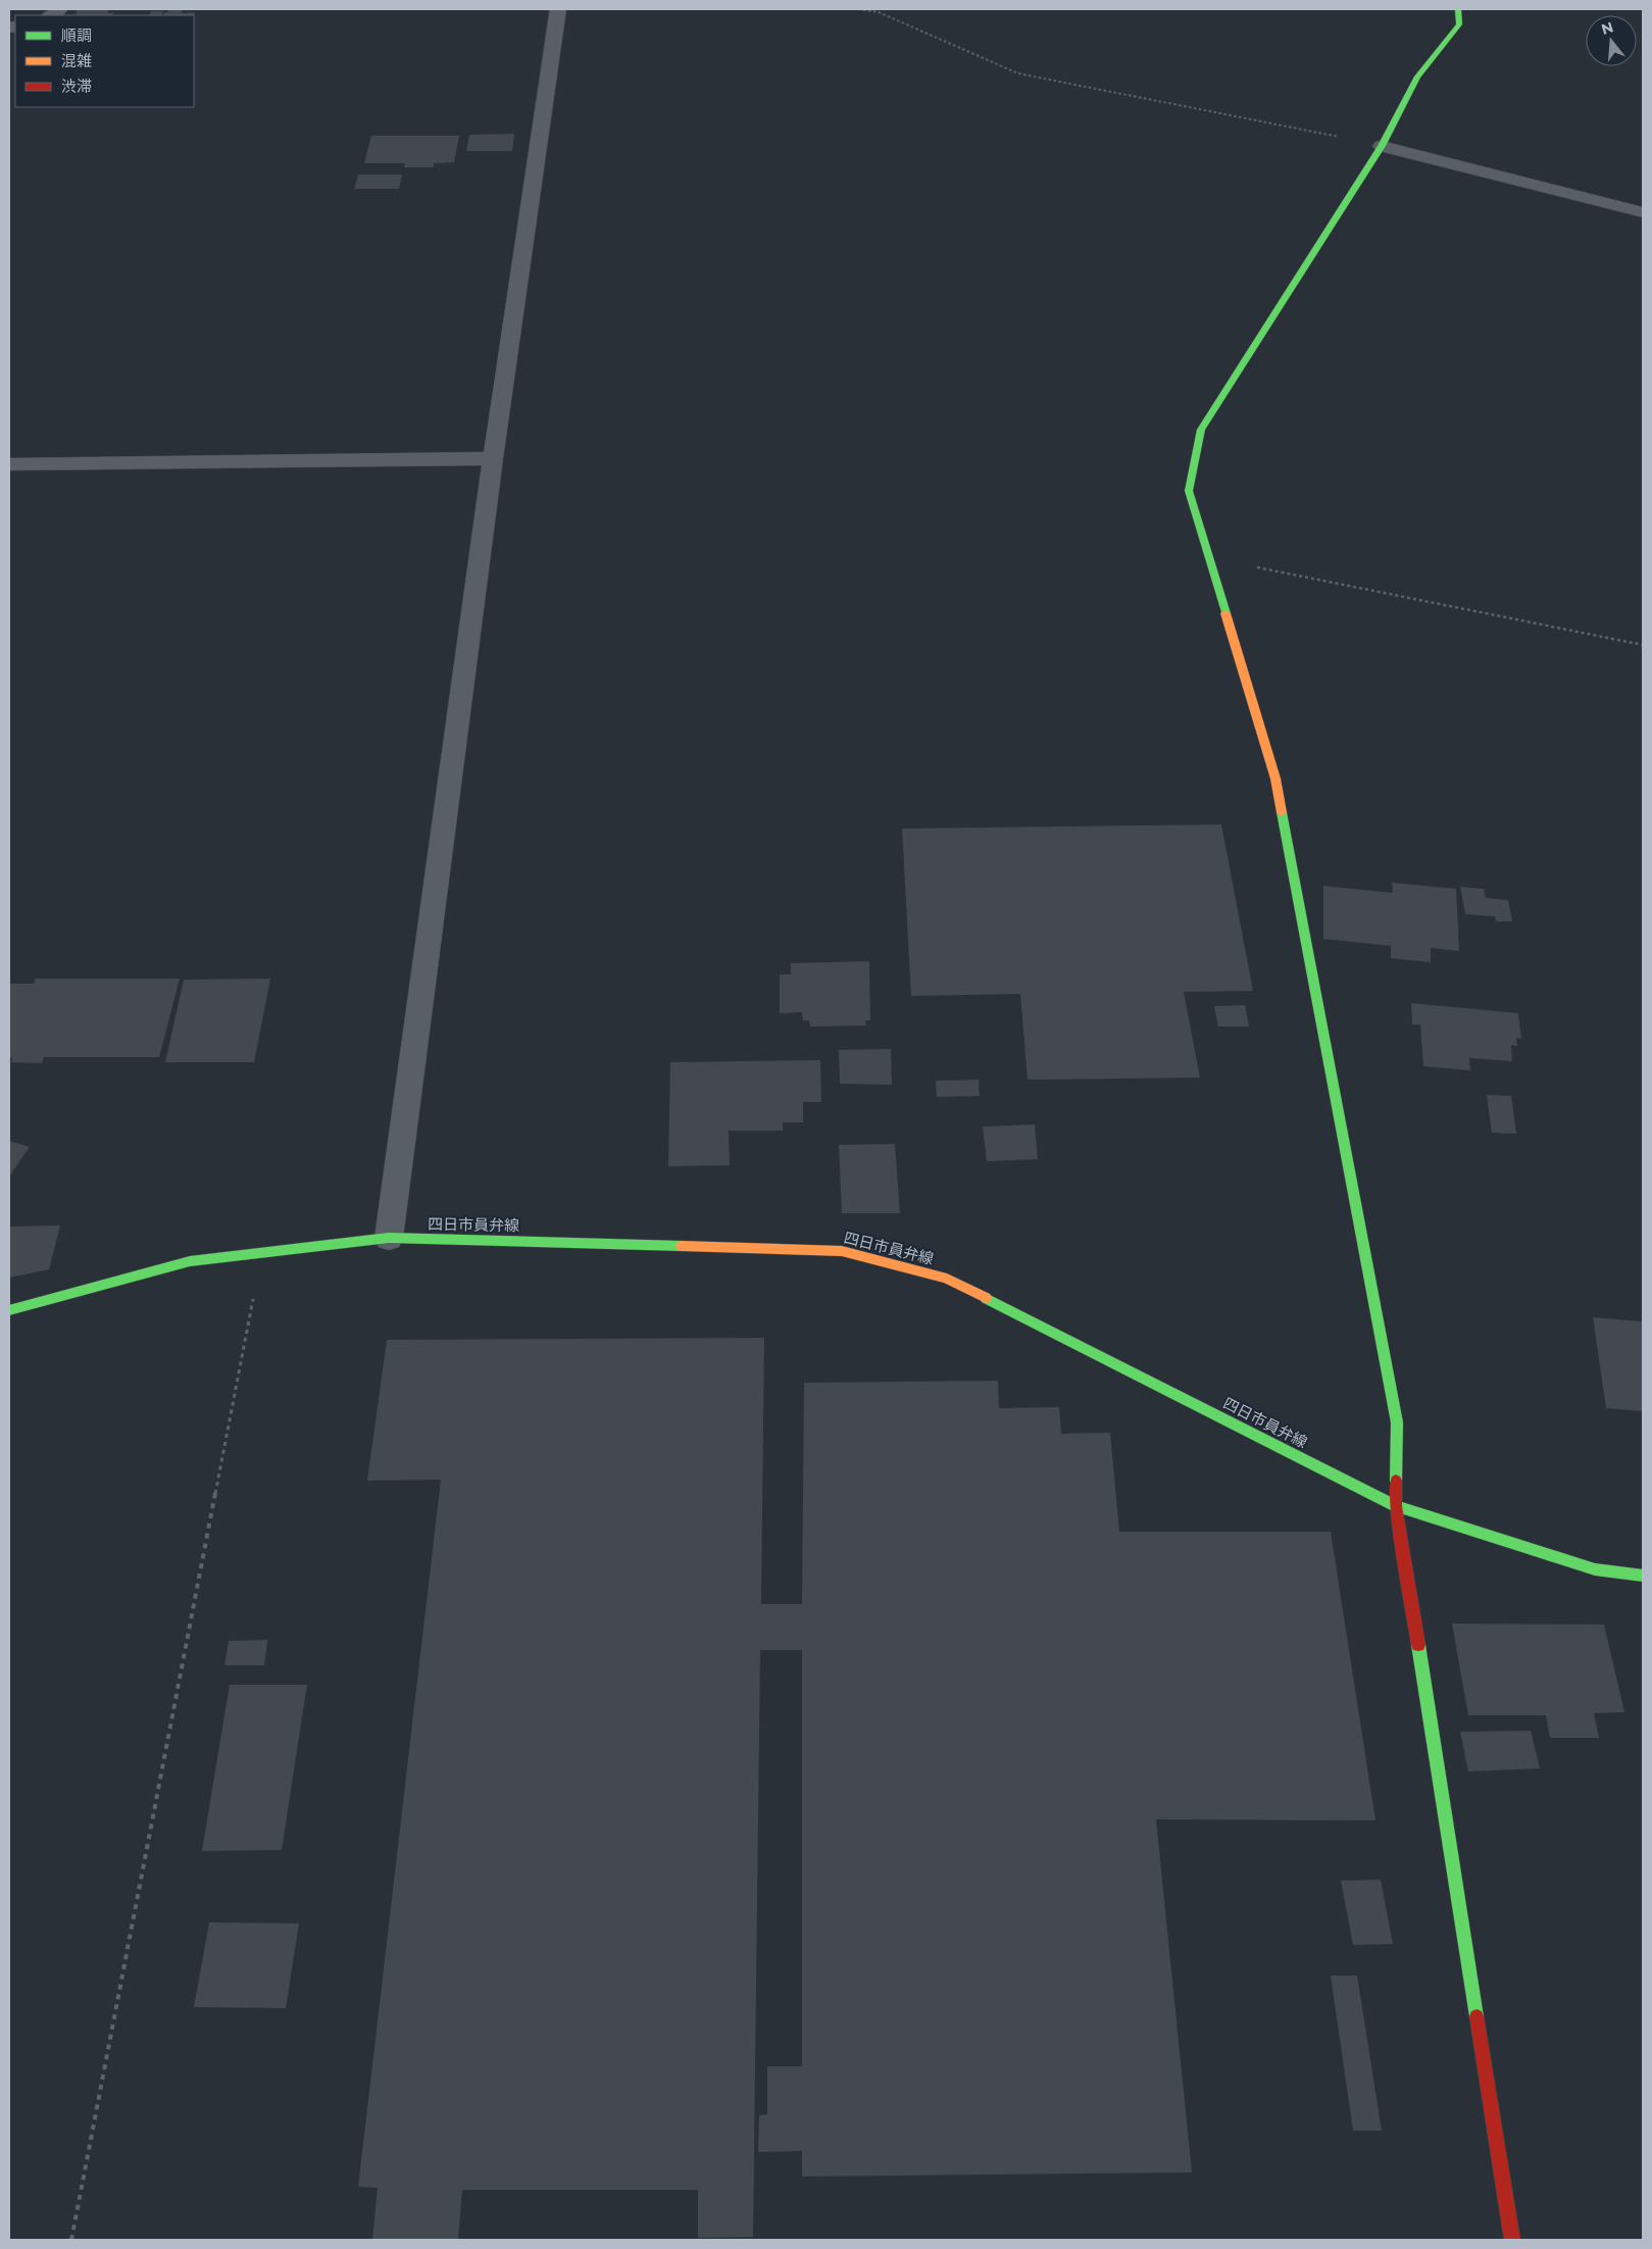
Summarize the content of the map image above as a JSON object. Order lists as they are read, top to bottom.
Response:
{
  "streets": {
    "street": ["四日市員弁線"]
  },
  "legend": ["順調", "混雑", "渋滞"],
  "north": "top"
}
